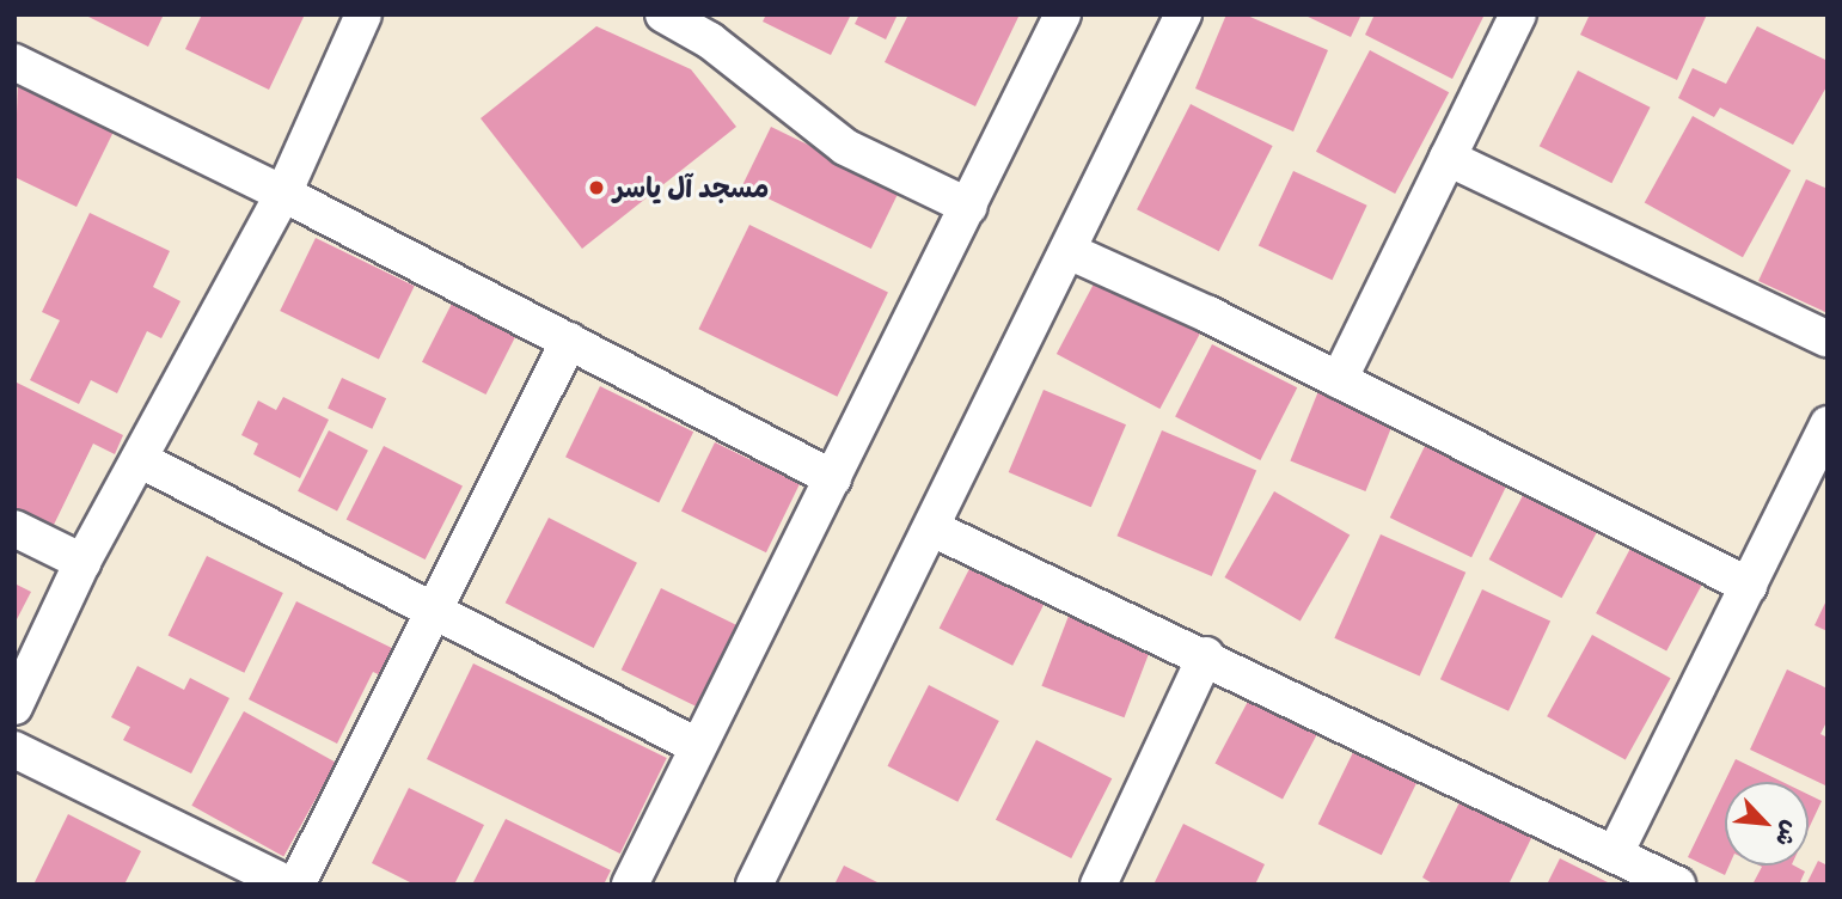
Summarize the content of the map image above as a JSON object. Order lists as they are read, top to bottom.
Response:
{
  "places": ["مسجد آل ياسر"],
  "north": "bottom right"
}
